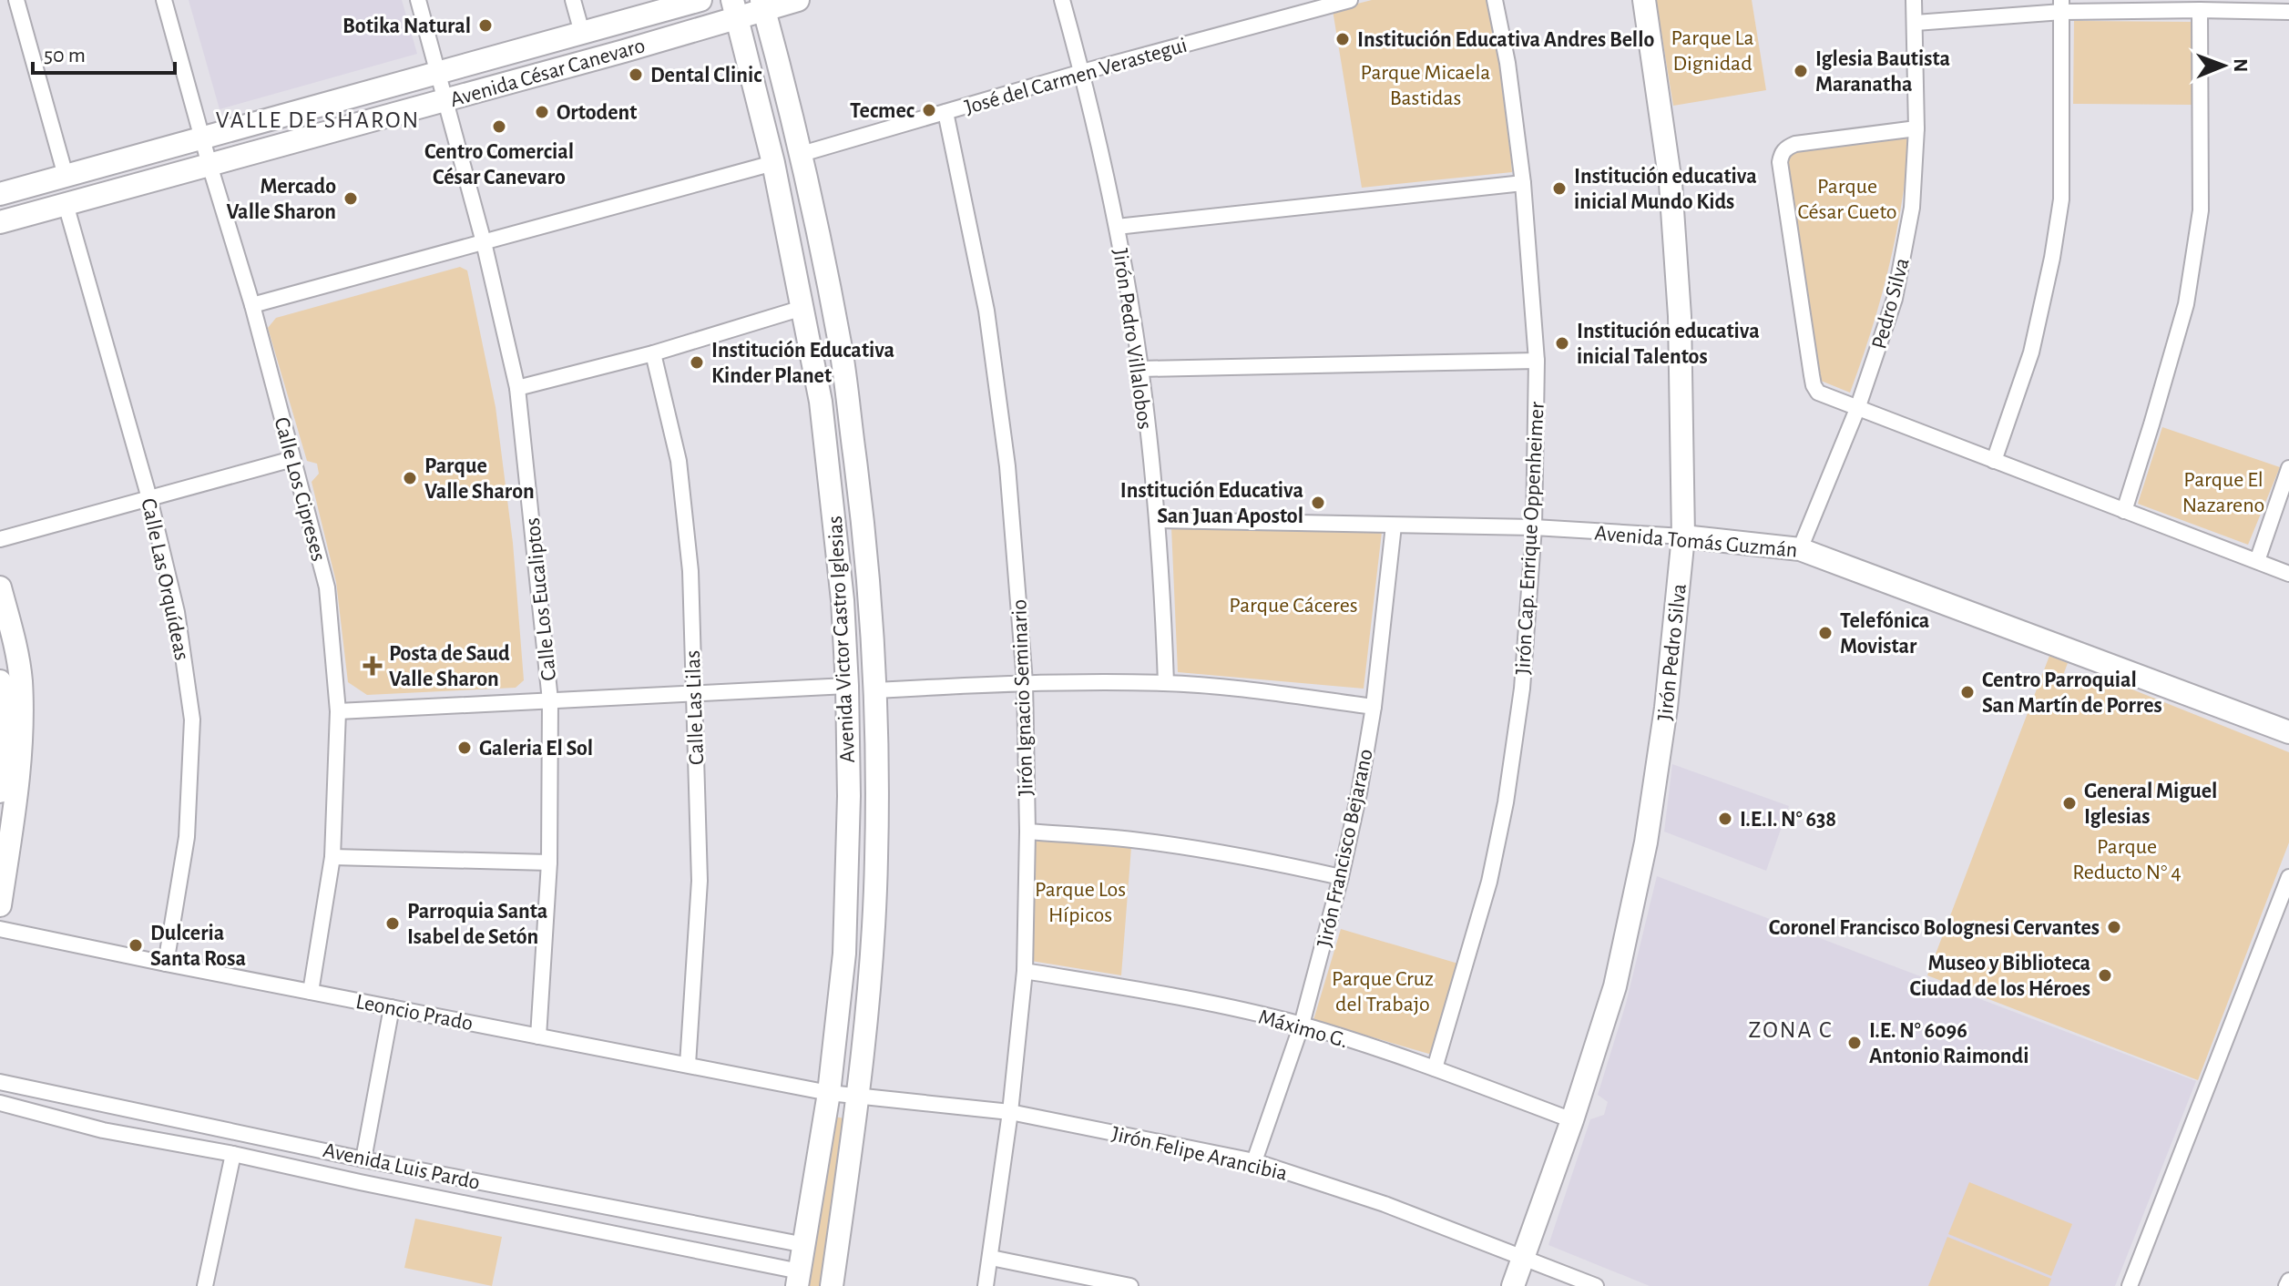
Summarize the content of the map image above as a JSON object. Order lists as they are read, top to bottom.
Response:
{
  "streets": {
    "street": [
      "Avenida César Canevaro",
      "José del Carmen Verastegui",
      "Pedro Silva",
      "Jirón Pedro Villalobos",
      "Calle Los Cipreses",
      "Jirón Cap. Enrique Oppenheimer",
      "Avenida Tomás Guzmán",
      "Calle Las Orquídeas",
      "Calle Los Eucaliptos",
      "Avenida Victor Castro Iglesias",
      "Jirón Pedro Silva",
      "Jirón Ignacio Seminario",
      "Calle Las Lilas",
      "Jirón Francisco Bejarano",
      "Leoncio Prado",
      "Máximo G.",
      "Jirón Felipe Arancibia",
      "Avenida Luis Pardo"
    ]
  },
  "crossings": [
    ["Avenida César Canevaro", "Calle Los Cipreses"],
    ["Avenida César Canevaro", "Calle Las Orquídeas"],
    ["Avenida César Canevaro", "Calle Los Eucaliptos"],
    ["Avenida César Canevaro", "Avenida Victor Castro Iglesias"],
    ["José del Carmen Verastegui", "Jirón Pedro Villalobos"],
    ["José del Carmen Verastegui", "Avenida Victor Castro Iglesias"],
    ["José del Carmen Verastegui", "Jirón Ignacio Seminario"],
    ["Pedro Silva", "Avenida Tomás Guzmán"],
    ["Jirón Pedro Villalobos", "Avenida Tomás Guzmán"],
    ["Calle Los Cipreses", "Leoncio Prado"],
    ["Jirón Cap. Enrique Oppenheimer", "Avenida Tomás Guzmán"],
    ["Jirón Cap. Enrique Oppenheimer", "Máximo G."],
    ["Avenida Tomás Guzmán", "Jirón Pedro Silva"],
    ["Avenida Tomás Guzmán", "Jirón Francisco Bejarano"],
    ["Calle Las Orquídeas", "Leoncio Prado"],
    ["Calle Los Eucaliptos", "Leoncio Prado"],
    ["Avenida Victor Castro Iglesias", "Leoncio Prado"],
    ["Avenida Victor Castro Iglesias", "Jirón Felipe Arancibia"],
    ["Avenida Victor Castro Iglesias", "Avenida Luis Pardo"],
    ["Jirón Pedro Silva", "Máximo G."],
    ["Jirón Pedro Silva", "Jirón Felipe Arancibia"],
    ["Jirón Ignacio Seminario", "Máximo G."],
    ["Jirón Ignacio Seminario", "Jirón Felipe Arancibia"],
    ["Calle Las Lilas", "Leoncio Prado"],
    ["Jirón Francisco Bejarano", "Máximo G."],
    ["Jirón Francisco Bejarano", "Jirón Felipe Arancibia"],
    ["Leoncio Prado", "Jirón Felipe Arancibia"]
  ],
  "districts": ["VALLE DE SHARON", "ZONA C"],
  "parks": [
    "Parque La Dignidad",
    "Parque Micaela Bastidas",
    "Parque César Cueto",
    "Parque El Nazareno",
    "Parque Cáceres",
    "Parque Reducto N° 4",
    "Parque Los Hípicos",
    "Parque Cruz del Trabajo"
  ],
  "places": {
    "other": [
      "Botika Natural",
      "Institución Educativa Andres Bello",
      "Iglesia Bautista Maranatha",
      "Dental Clinic",
      "Tecmec",
      "Ortodent",
      "Centro Comercial César Canevaro",
      "Institución educativa inicial Mundo Kids",
      "Mercado Valle Sharon",
      "Institución educativa inicial Talentos",
      "Institución Educativa Kinder Planet",
      "Parque Valle Sharon",
      "Institución Educativa San Juan Apostol",
      "Telefónica Movistar",
      "Centro Parroquial San Martín de Porres",
      "Galeria El Sol",
      "General Miguel Iglesias",
      "I.E.I. N° 638",
      "Parroquia Santa Isabel de Setón",
      "Coronel Francisco Bolognesi Cervantes",
      "Dulceria Santa Rosa",
      "Museo y Biblioteca Ciudad de los Héroes",
      "I.E. N° 6096 Antonio Raimondi"
    ],
    "health": ["Posta de Saud Valle Sharon"]
  },
  "scale_bar": "50 m",
  "north": "right"
}
